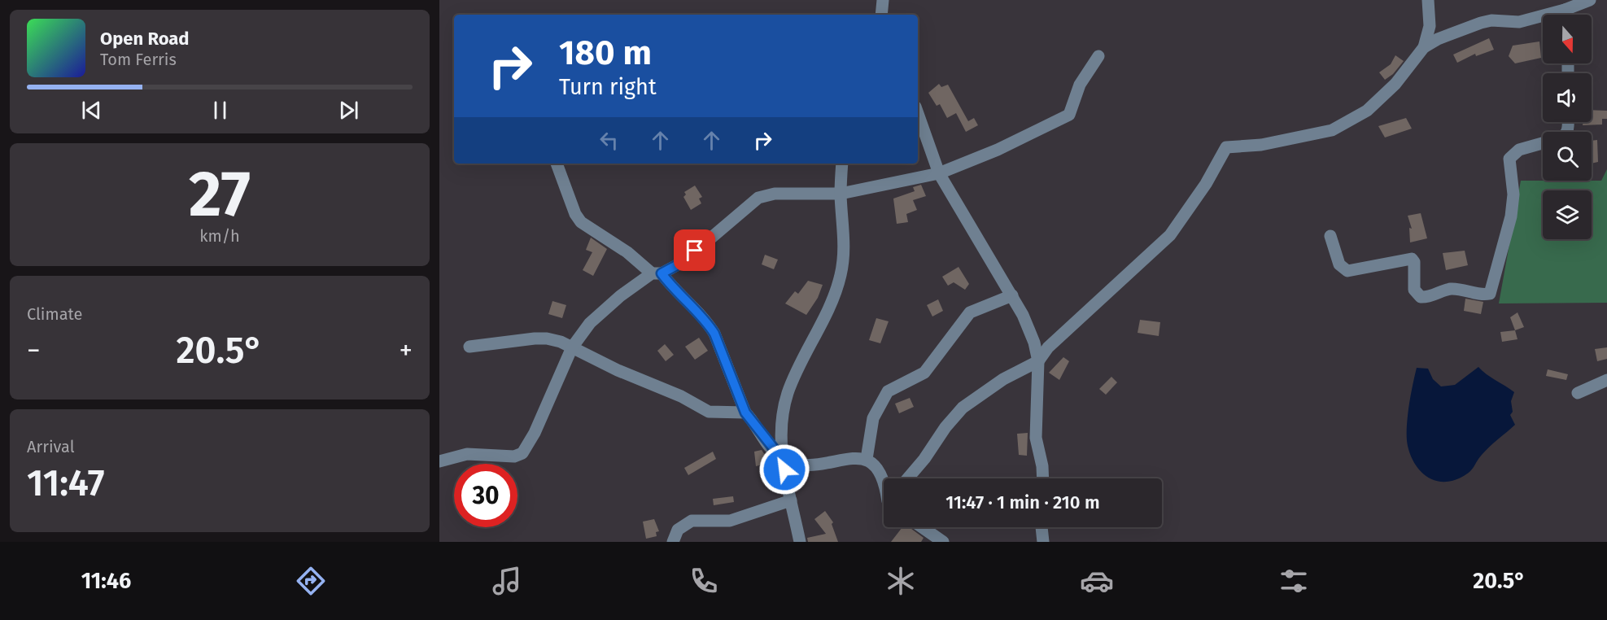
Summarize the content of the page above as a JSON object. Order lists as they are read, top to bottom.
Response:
{
  "north": "bottom",
  "page": {
    "turn": ["180 m", "Turn right"],
    "song": ["Open Road", "Tom Ferris"],
    "tile": [
      ["27", "km/h"],
      "Climate",
      ["Arrival", "11:47"]
    ],
    "heat": ["−", "20.5°", "+"],
    "limit": "30",
    "trip": "11:47 · 1 min · 210 m",
    "tabs": ["11:46", "20.5°"]
  }
}
